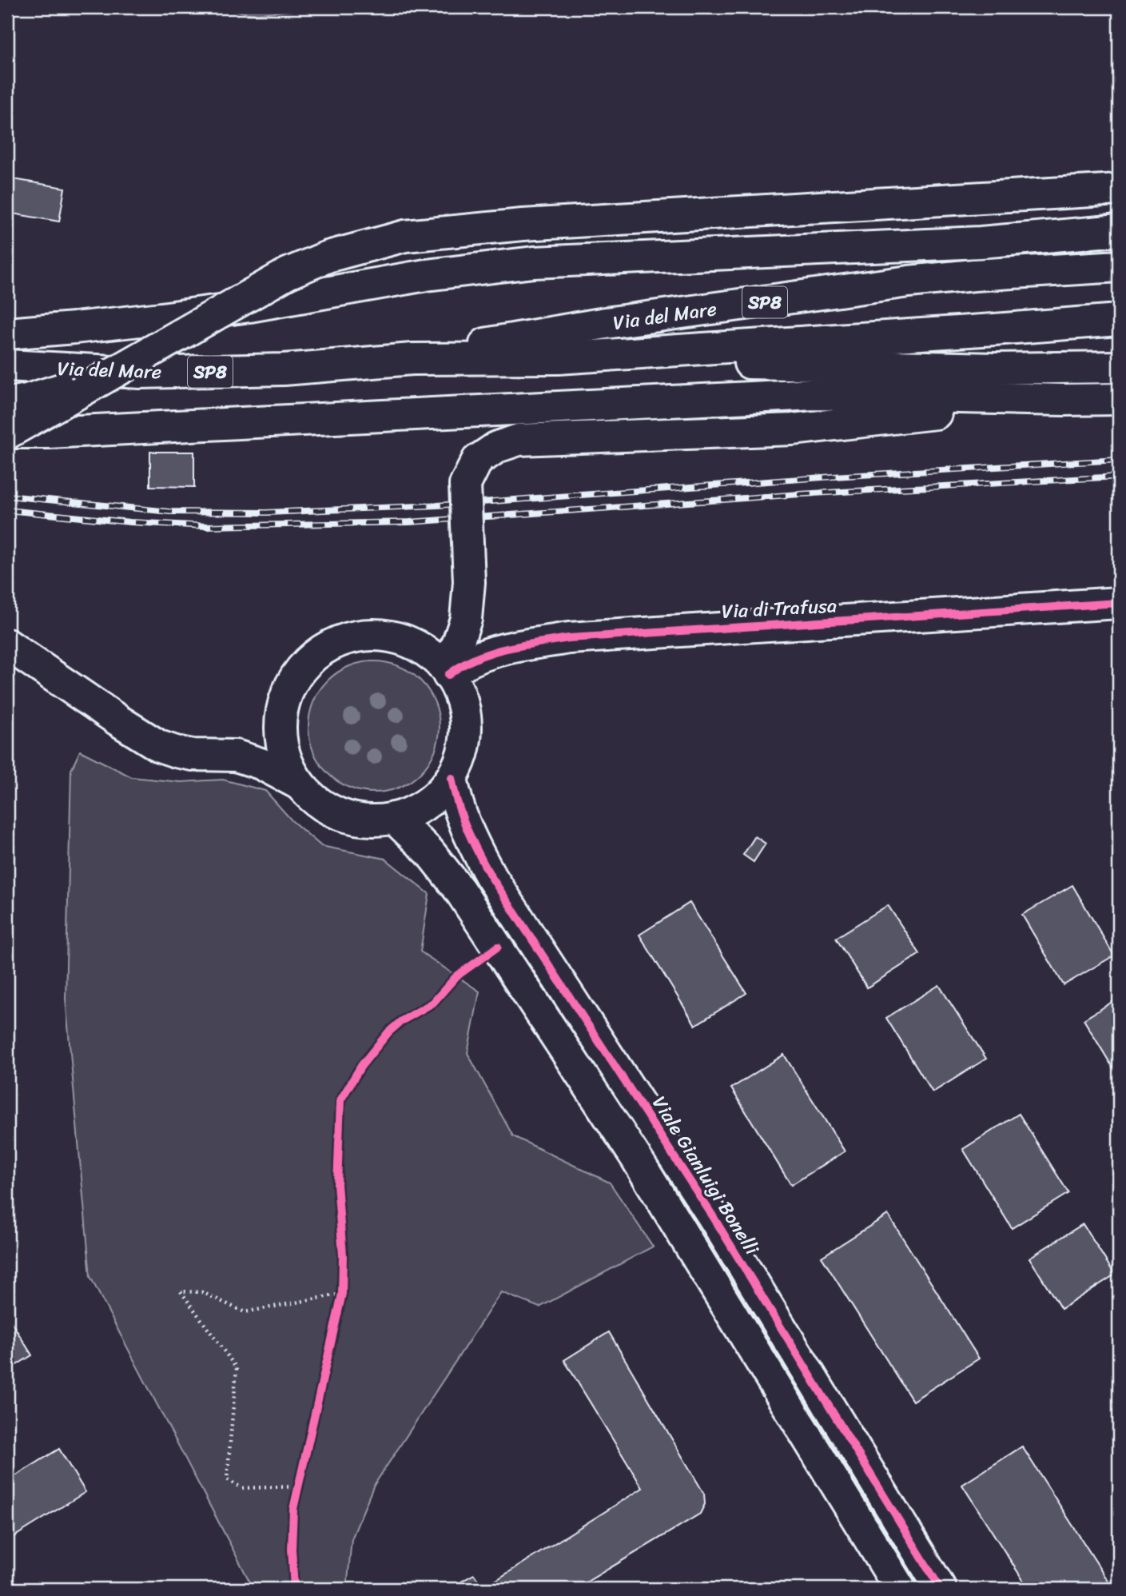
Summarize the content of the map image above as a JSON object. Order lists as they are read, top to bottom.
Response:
{
  "streets": {
    "main road": [
      "SP8",
      "Via del Mare",
      "Via di Trafusa",
      "Viale Gianluigi Bonelli"
    ]
  },
  "crossings": [
    ["Via di Trafusa", "Viale Gianluigi Bonelli"]
  ]
}
